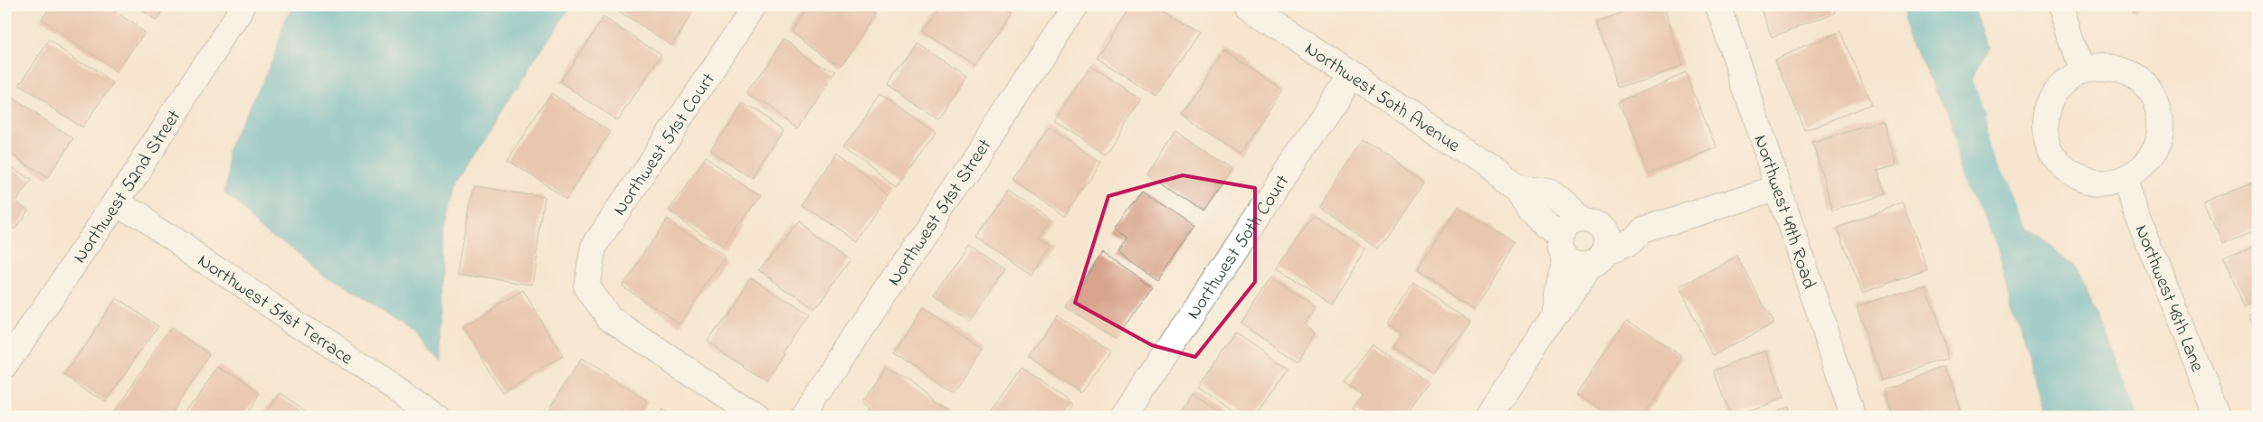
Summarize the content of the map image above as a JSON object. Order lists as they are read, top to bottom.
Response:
{
  "streets": {
    "street": [
      "Northwest 50th Avenue",
      "Northwest 51st Court",
      "Northwest 52nd Street",
      "Northwest 51st Street",
      "Northwest 49th Road",
      "Northwest 50th Court",
      "Northwest 48th Lane",
      "Northwest 51st Terrace"
    ]
  },
  "crossings": [
    ["Northwest 50th Avenue", "Northwest 50th Court"],
    ["Northwest 52nd Street", "Northwest 51st Terrace"]
  ]
}
